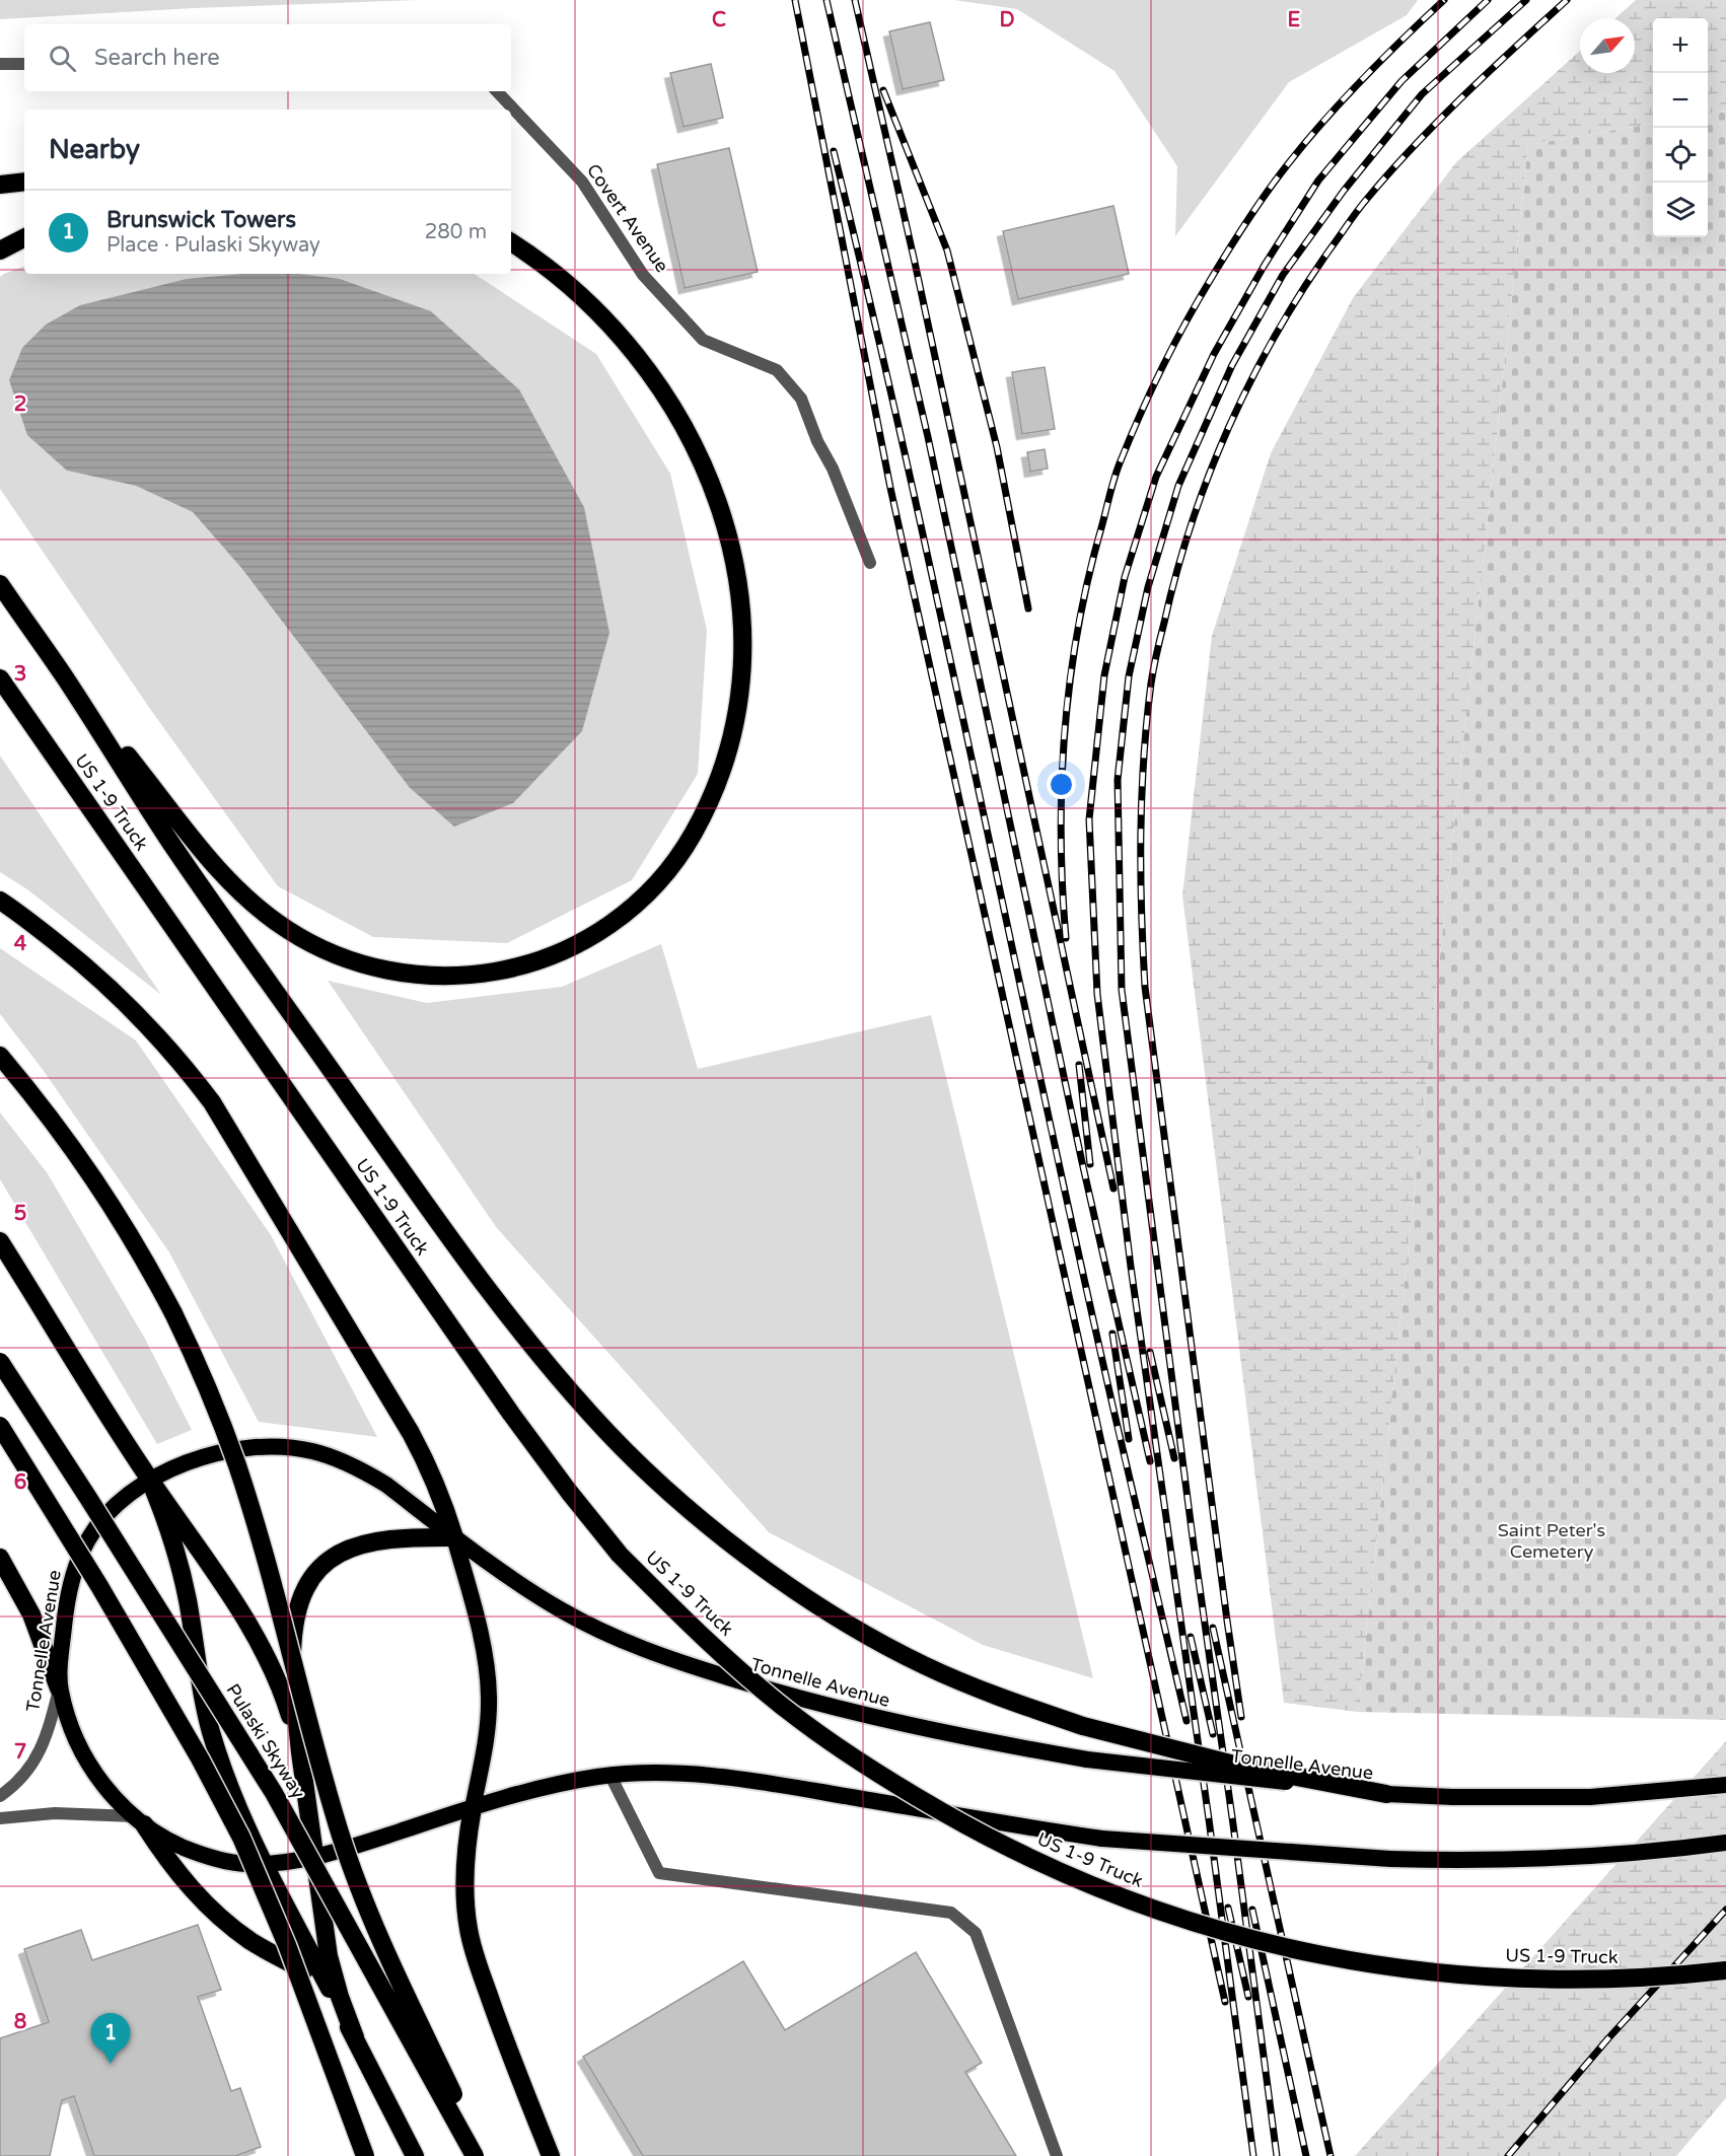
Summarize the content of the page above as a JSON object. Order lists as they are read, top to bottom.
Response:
{
  "streets": {
    "highway": ["US 1-9 Truck", "Tonnelle Avenue", "Pulaski Skyway"],
    "street": ["Covert Avenue"]
  },
  "parks": ["Saint Peter's Cemetery"],
  "north": "top right",
  "page": {
    "map_buttons": ["+", "−"],
    "search": "Search here",
    "heading": "Nearby",
    "list": [
      {
        "mark": "1",
        "name": "Brunswick Towers",
        "note": "Place · Pulaski Skyway",
        "value": "280 m"
      }
    ],
    "pins": "1"
  },
  "grid": {
    "columns": ["C", "D", "E"],
    "rows": [
      "2",
      "3",
      "4",
      "5",
      "6",
      "7",
      "8"
    ]
  }
}
